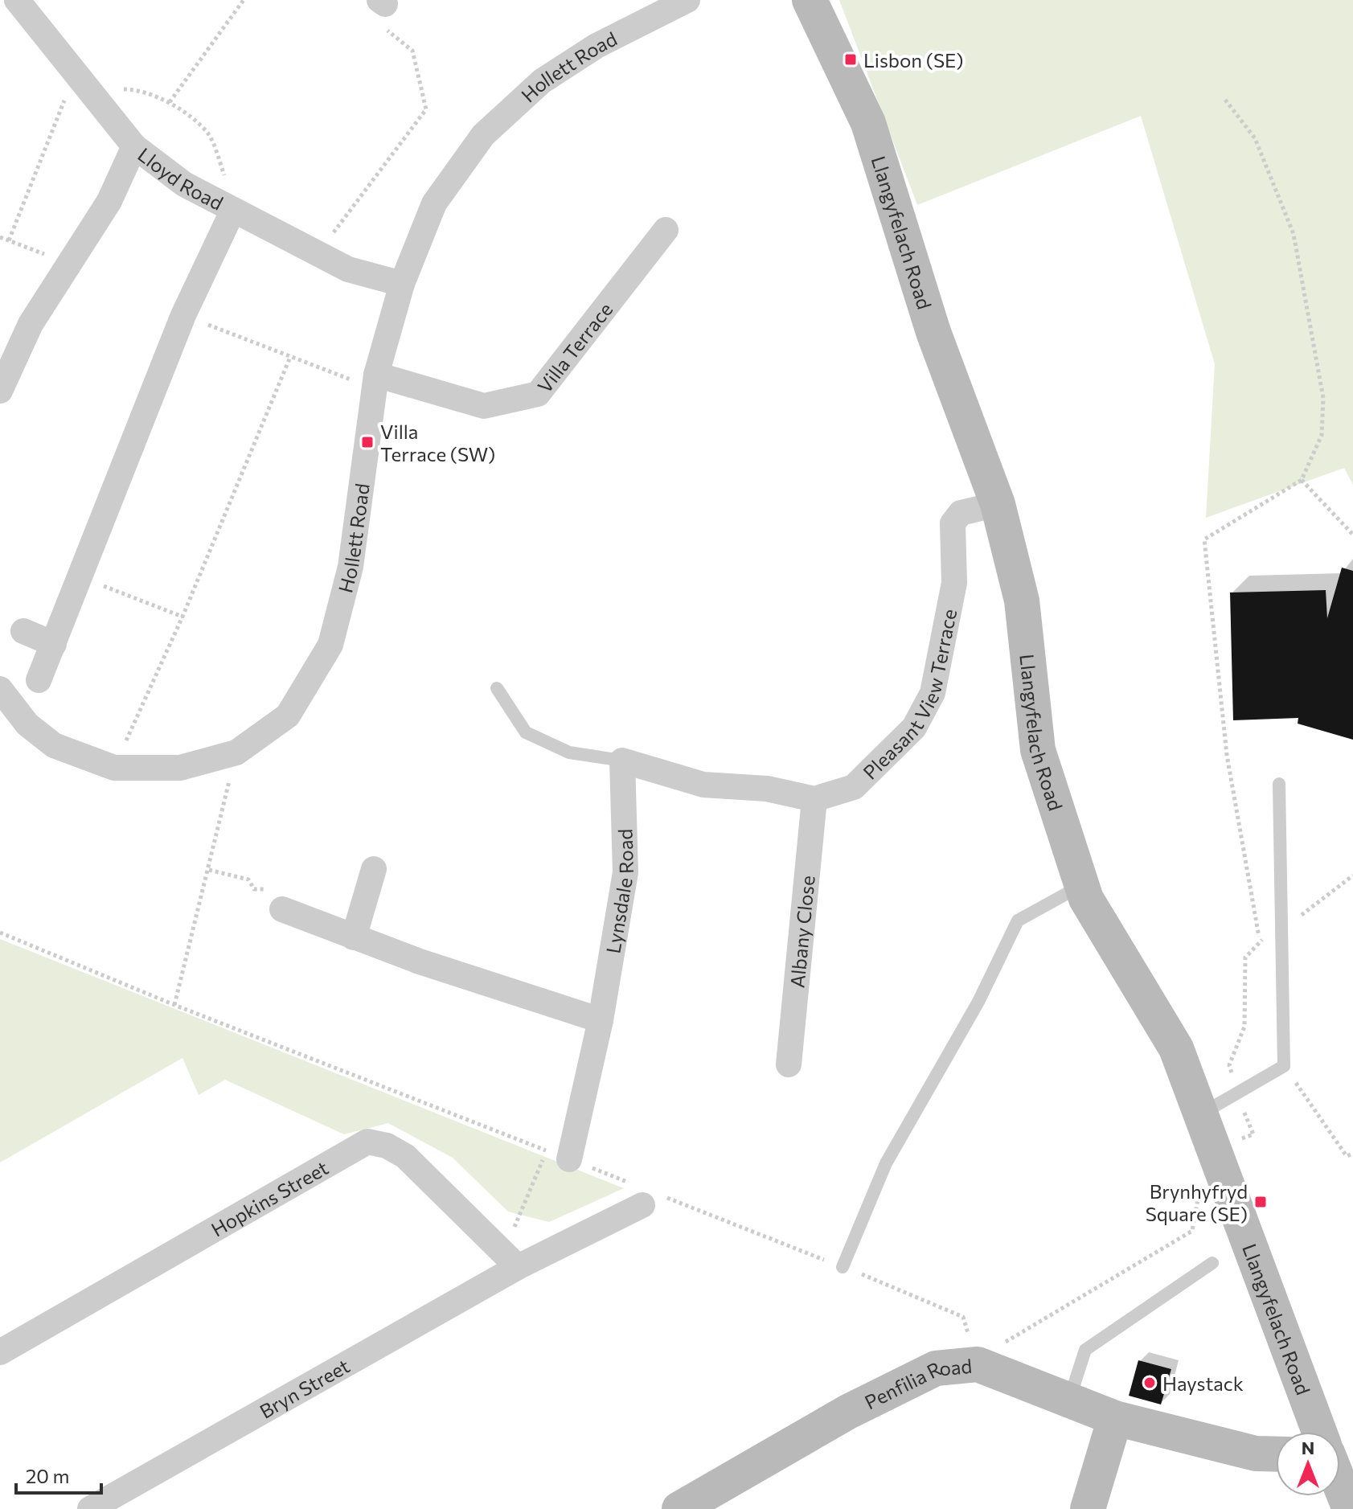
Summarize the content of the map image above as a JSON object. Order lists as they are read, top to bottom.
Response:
{
  "streets": {
    "main road": ["Llangyfelach Road", "Penfilia Road"],
    "street": [
      "Hollett Road",
      "Lloyd Road",
      "Villa Terrace",
      "Pleasant View Terrace",
      "Lynsdale Road",
      "Albany Close",
      "Hopkins Street",
      "Bryn Street"
    ]
  },
  "crossings": [
    ["Hollett Road", "Lloyd Road"],
    ["Hollett Road", "Villa Terrace"],
    ["Llangyfelach Road", "Pleasant View Terrace"],
    ["Pleasant View Terrace", "Lynsdale Road"],
    ["Pleasant View Terrace", "Albany Close"],
    ["Hopkins Street", "Bryn Street"]
  ],
  "places": {
    "transit": ["Lisbon (SE)", "Villa Terrace (SW)", "Brynhyfryd Square (SE)"],
    "other": ["Haystack"]
  },
  "scale_bar": "20 m",
  "north": "top"
}
